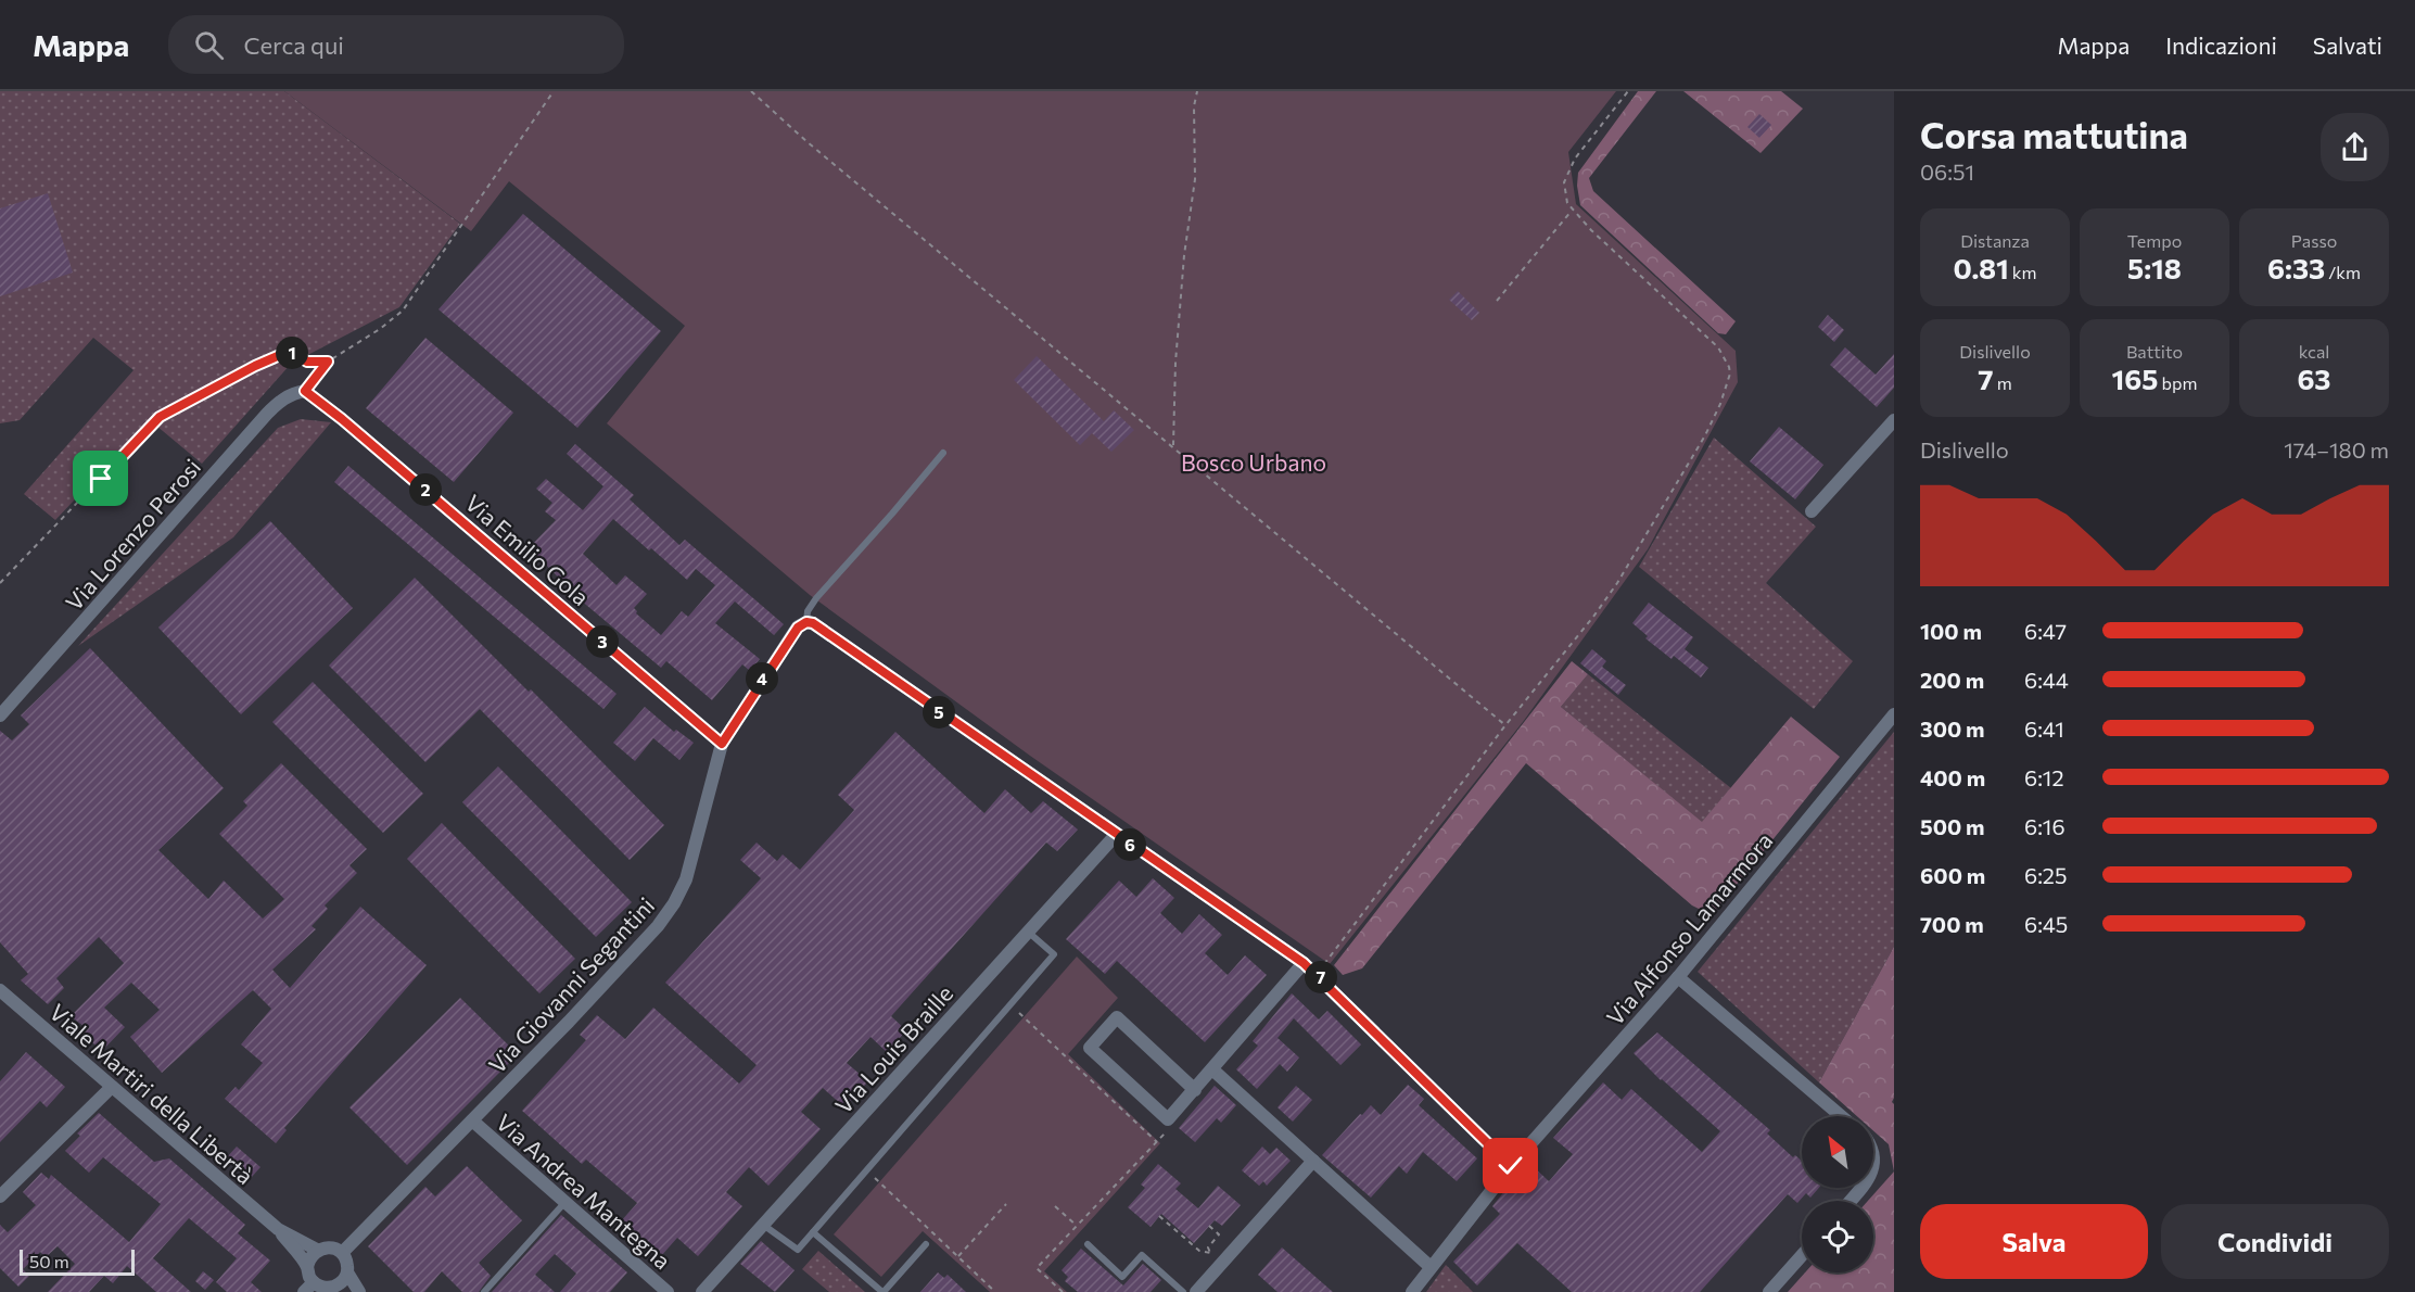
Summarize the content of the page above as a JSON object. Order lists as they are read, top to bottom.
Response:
{
  "streets": {
    "street": [
      "Via Lorenzo Perosi",
      "Via Emilio Gola",
      "Via Alfonso Lamarmora",
      "Via Giovanni Segantini",
      "Via Louis Braille",
      "Viale Martiri della Libertà",
      "Via Andrea Mantegna"
    ]
  },
  "crossings": [
    ["Via Lorenzo Perosi", "Via Emilio Gola"],
    ["Via Emilio Gola", "Via Giovanni Segantini"],
    ["Via Giovanni Segantini", "Viale Martiri della Libertà"],
    ["Via Giovanni Segantini", "Via Andrea Mantegna"]
  ],
  "parks": ["Bosco Urbano"],
  "scale_bar": "50 m",
  "north": "top left",
  "page": {
    "header": "Mappa",
    "search": "Cerca qui",
    "nav": ["Mappa", "Indicazioni", "Salvati"],
    "heading": ["Corsa mattutina", "06:51"],
    "stats": [
      ["Distanza", "0.81 km"],
      ["Tempo", "5:18"],
      ["Passo", "6:33 /km"],
      ["Dislivello", "7 m"],
      ["Battito", "165 bpm"],
      ["kcal", "63"]
    ],
    "pins": [
      "1",
      "2",
      "3",
      "4",
      "5",
      "6",
      "7"
    ],
    "chart": ["Dislivello", "174–180 m"],
    "list": [
      {
        "name": "100 m",
        "note": "6:47"
      },
      {
        "name": "200 m",
        "note": "6:44"
      },
      {
        "name": "300 m",
        "note": "6:41"
      },
      {
        "name": "400 m",
        "note": "6:12"
      },
      {
        "name": "500 m",
        "note": "6:16"
      },
      {
        "name": "600 m",
        "note": "6:25"
      },
      {
        "name": "700 m",
        "note": "6:45"
      }
    ],
    "buttons": ["Salva", "Condividi"],
    "scale": "50 m"
  }
}
